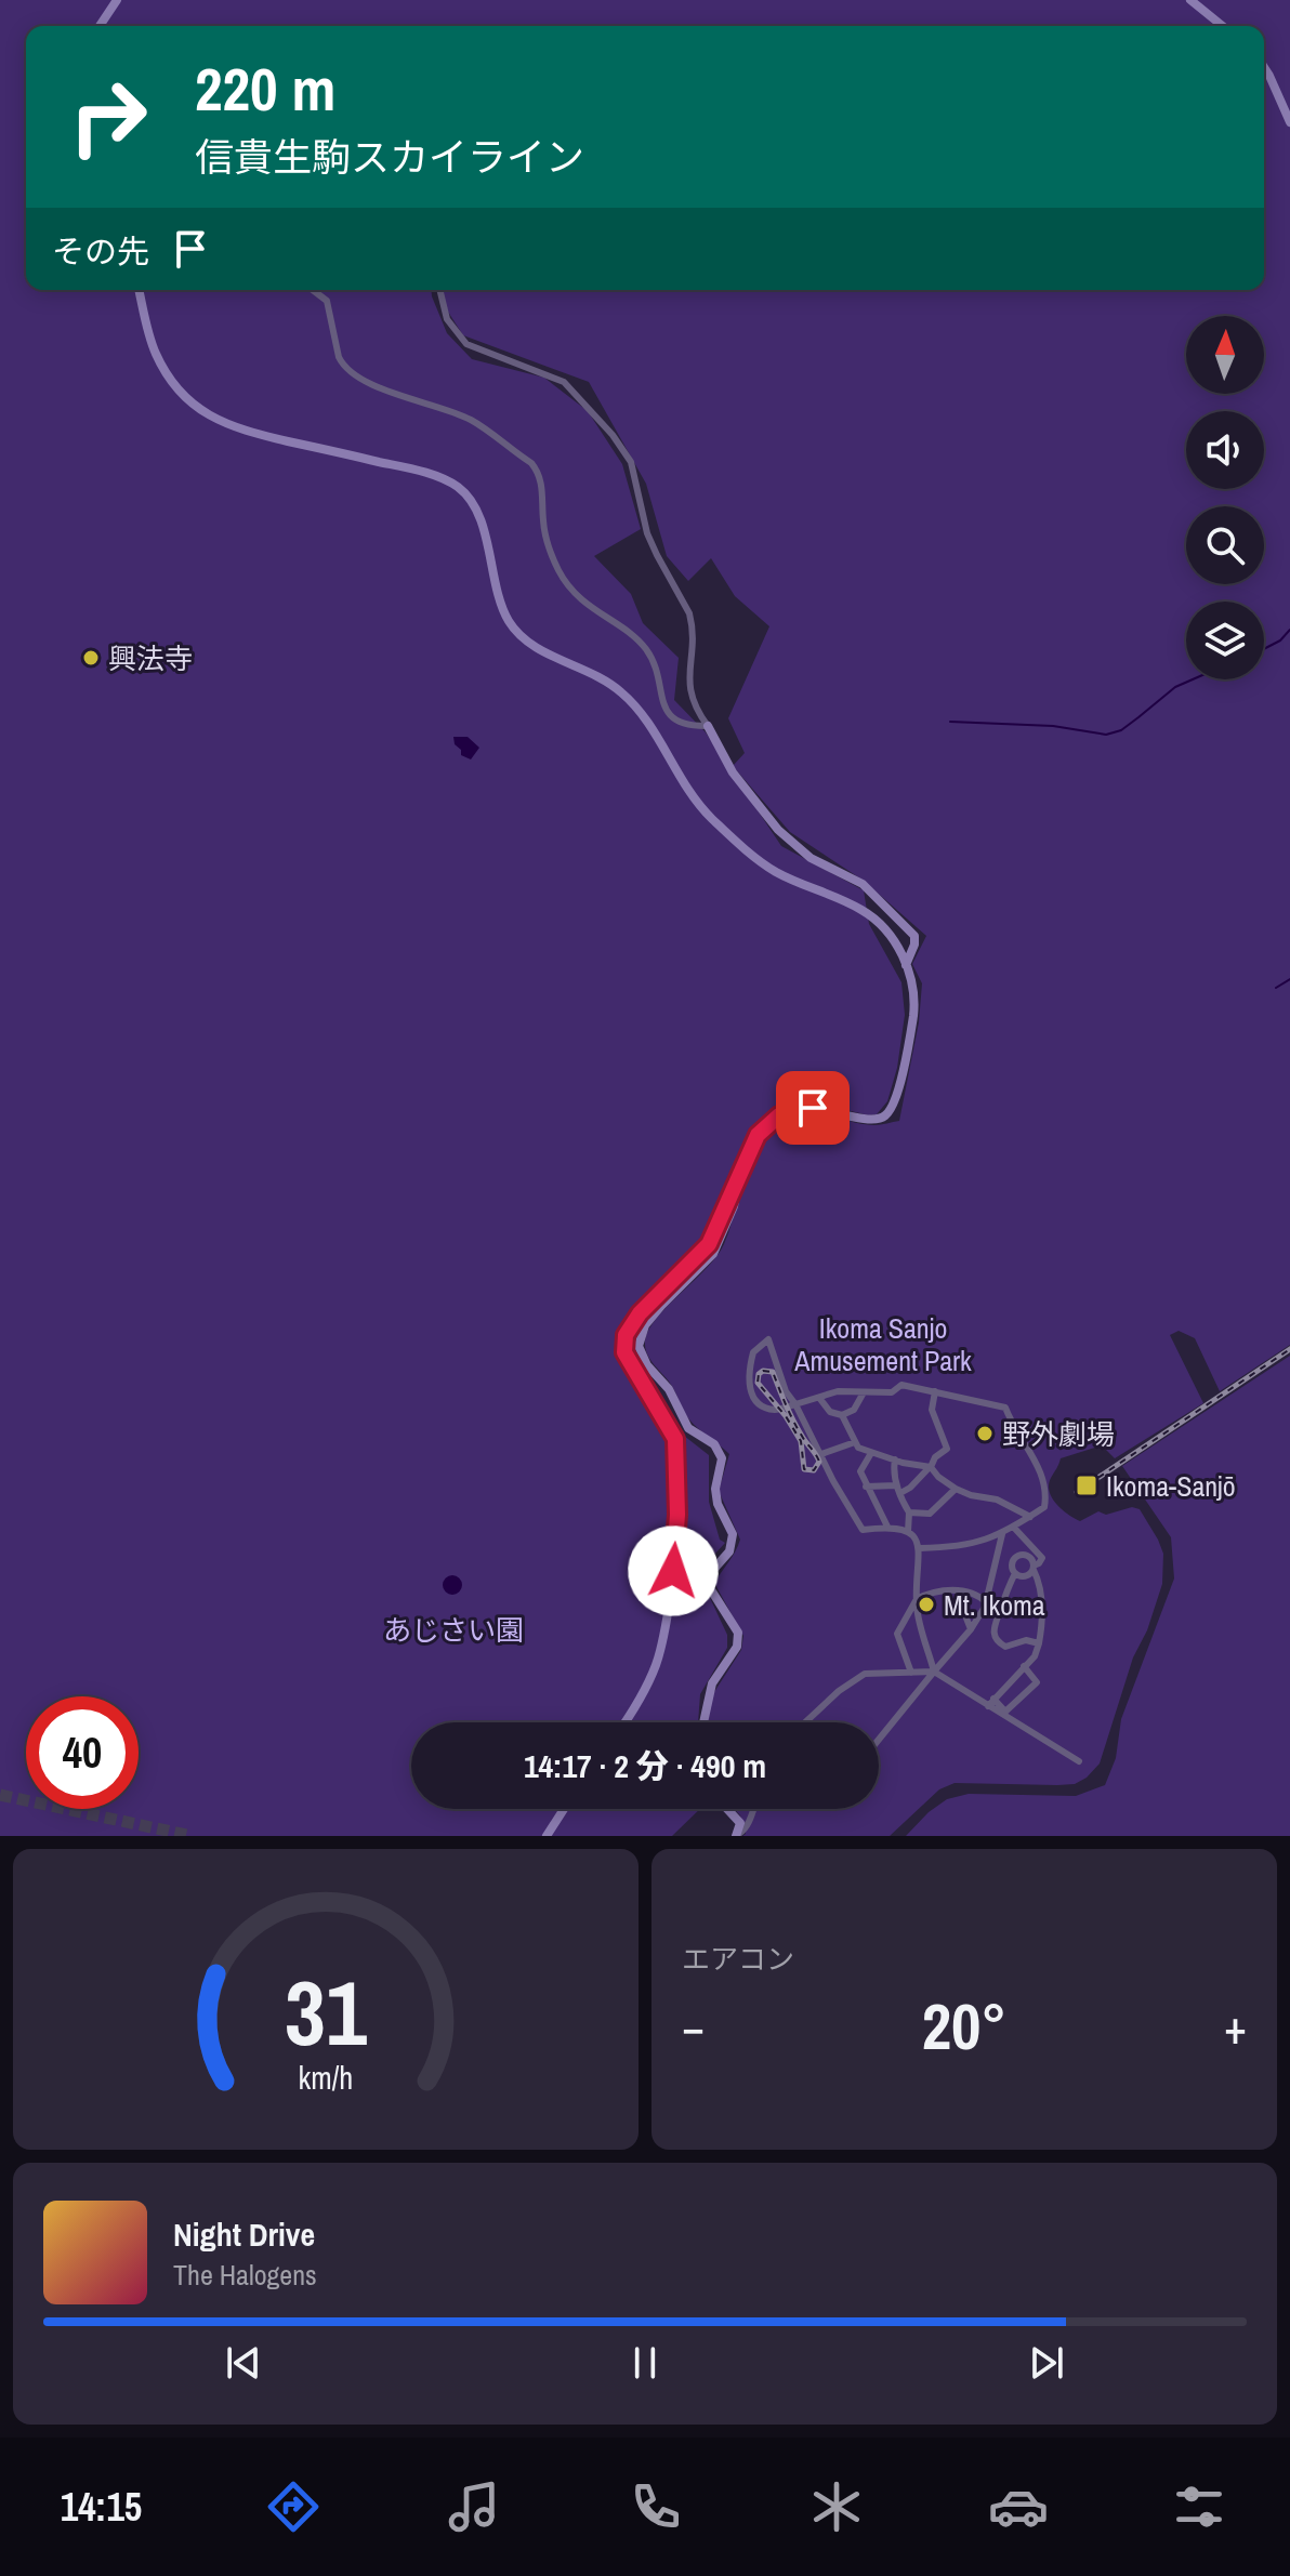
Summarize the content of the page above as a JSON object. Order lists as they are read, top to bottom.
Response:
{
  "parks": ["Ikoma Sanjo Amusement Park", "あじさい園"],
  "places": {
    "other": ["興法寺", "野外劇場", "Mt. Ikoma"],
    "transit": ["Ikoma-Sanjō"]
  },
  "north": "top",
  "page": {
    "turn": ["220 m", "信貴生駒スカイライン"],
    "then": "その先",
    "limit": "40",
    "trip": "14:17 · 2 分 · 490 m",
    "tile": "エアコン",
    "heat": ["−", "20°", "+"],
    "song": ["Night Drive", "The Halogens"],
    "tabs": "14:15",
    "gauge": ["31", "km/h"]
  }
}
